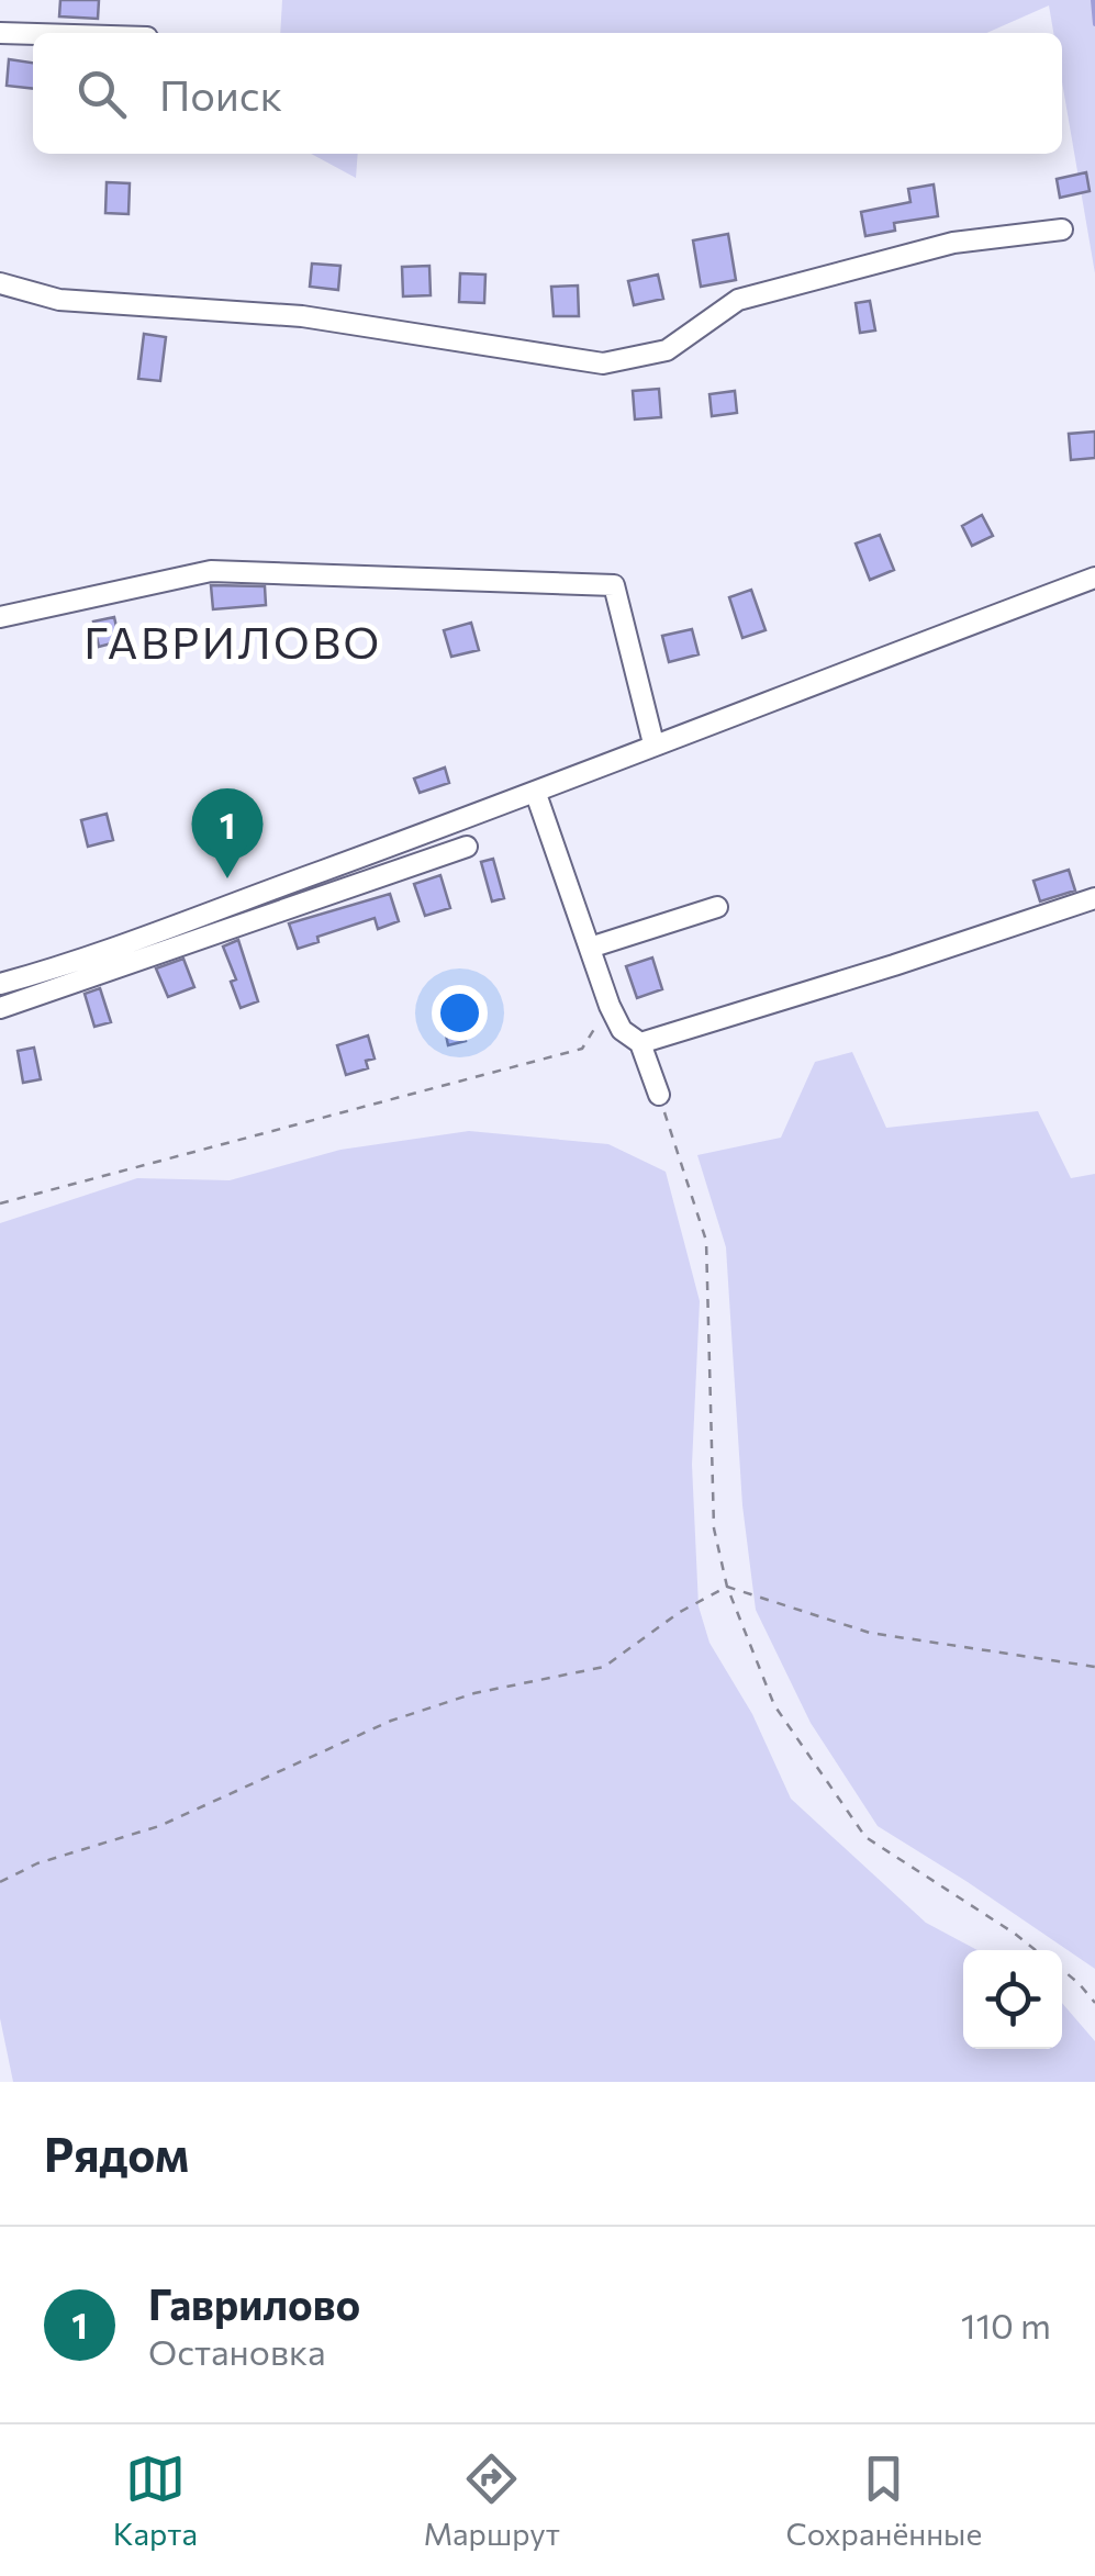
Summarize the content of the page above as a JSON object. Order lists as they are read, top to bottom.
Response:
{
  "districts": ["ГАВРИЛОВО"],
  "page": {
    "search": "Поиск",
    "pins": "1",
    "heading": "Рядом",
    "list": [
      {
        "mark": "1",
        "name": "Гаврилово",
        "note": "Остановка",
        "value": "110 m"
      }
    ],
    "nav": ["Карта", "Маршрут", "Сохранённые"]
  }
}
